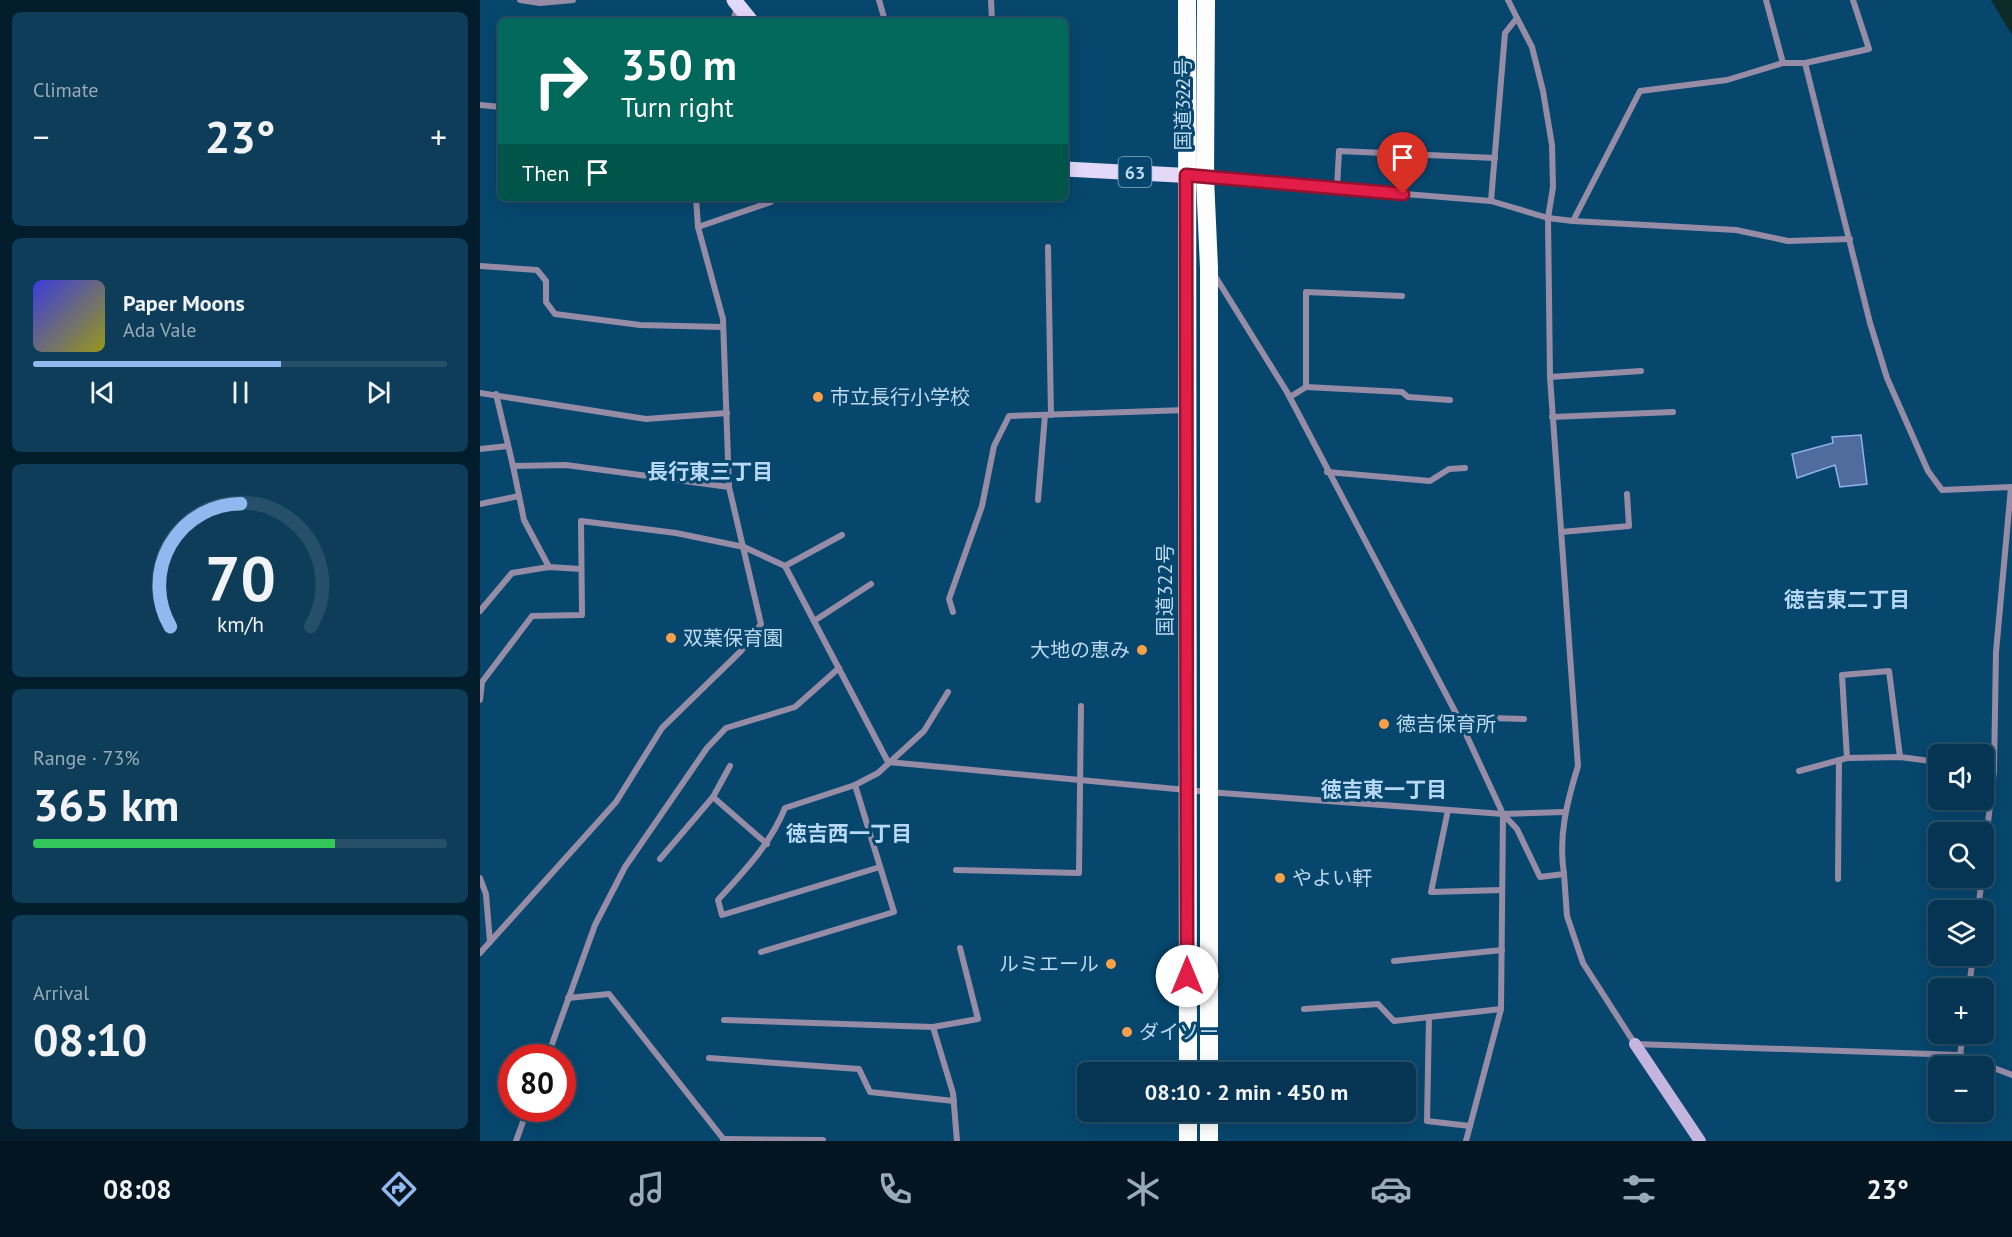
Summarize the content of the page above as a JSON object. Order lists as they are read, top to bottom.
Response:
{
  "streets": {
    "highway": ["国道322号"],
    "main road": ["63"]
  },
  "crossings": [
    ["国道322号", "63"]
  ],
  "districts": [
    "長行東三丁目",
    "徳吉東二丁目",
    "徳吉東一丁目",
    "徳吉西一丁目"
  ],
  "places": [
    "市立長行小学校",
    "双葉保育園",
    "大地の恵み",
    "徳吉保育所",
    "やよい軒",
    "ルミエール",
    "ダイソー"
  ],
  "page": {
    "tile": [
      "Climate",
      ["Range · 73%", "365 km"],
      ["Arrival", "08:10"]
    ],
    "turn": ["350 m", "Turn right"],
    "heat": ["−", "23°", "+"],
    "then": "Then",
    "song": ["Paper Moons", "Ada Vale"],
    "map_buttons": ["+", "−"],
    "limit": "80",
    "trip": "08:10 · 2 min · 450 m",
    "tabs": ["08:08", "23°"],
    "gauge": ["70", "km/h"]
  }
}
